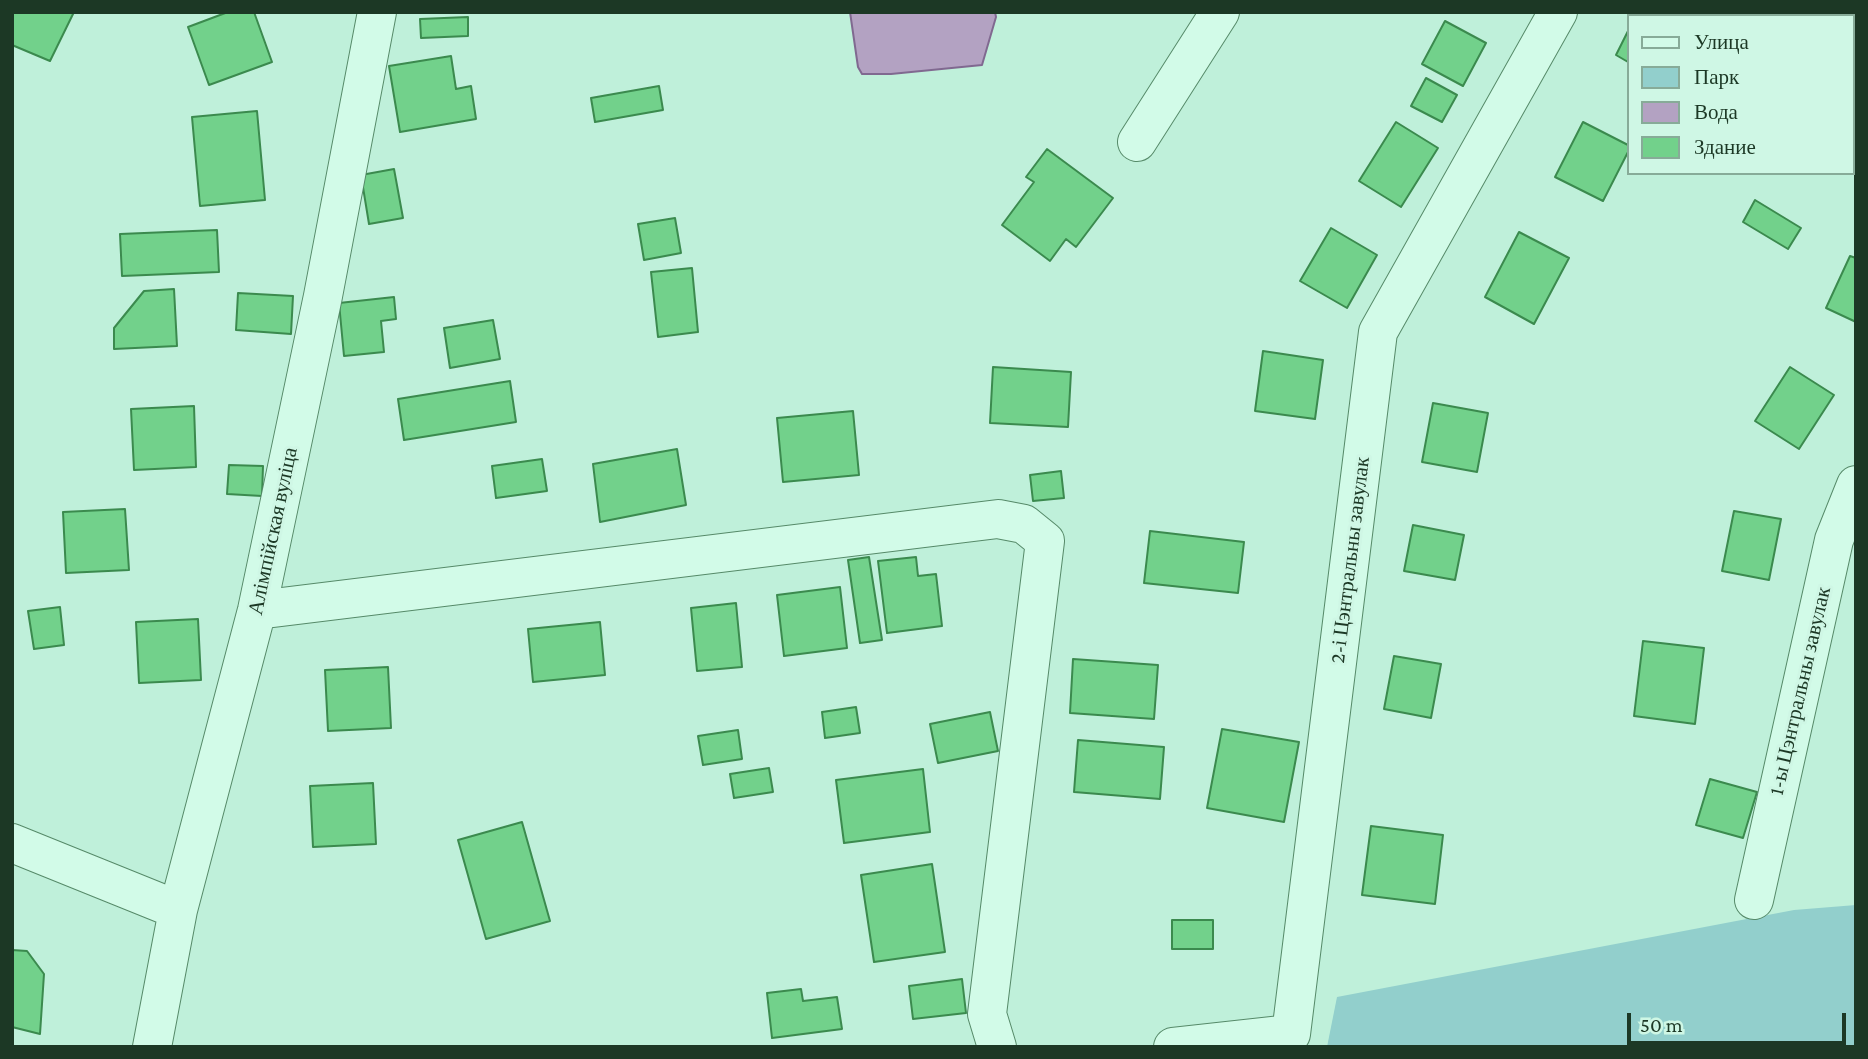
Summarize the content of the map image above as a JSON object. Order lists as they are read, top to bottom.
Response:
{
  "streets": {
    "street": ["Алімпійская вуліца", "2-і Цэнтральны завулак", "1-ы Цэнтральны завулак"]
  },
  "legend": [
    "Улица",
    "Парк",
    "Вода",
    "Здание"
  ],
  "scale_bar": "50 m"
}
